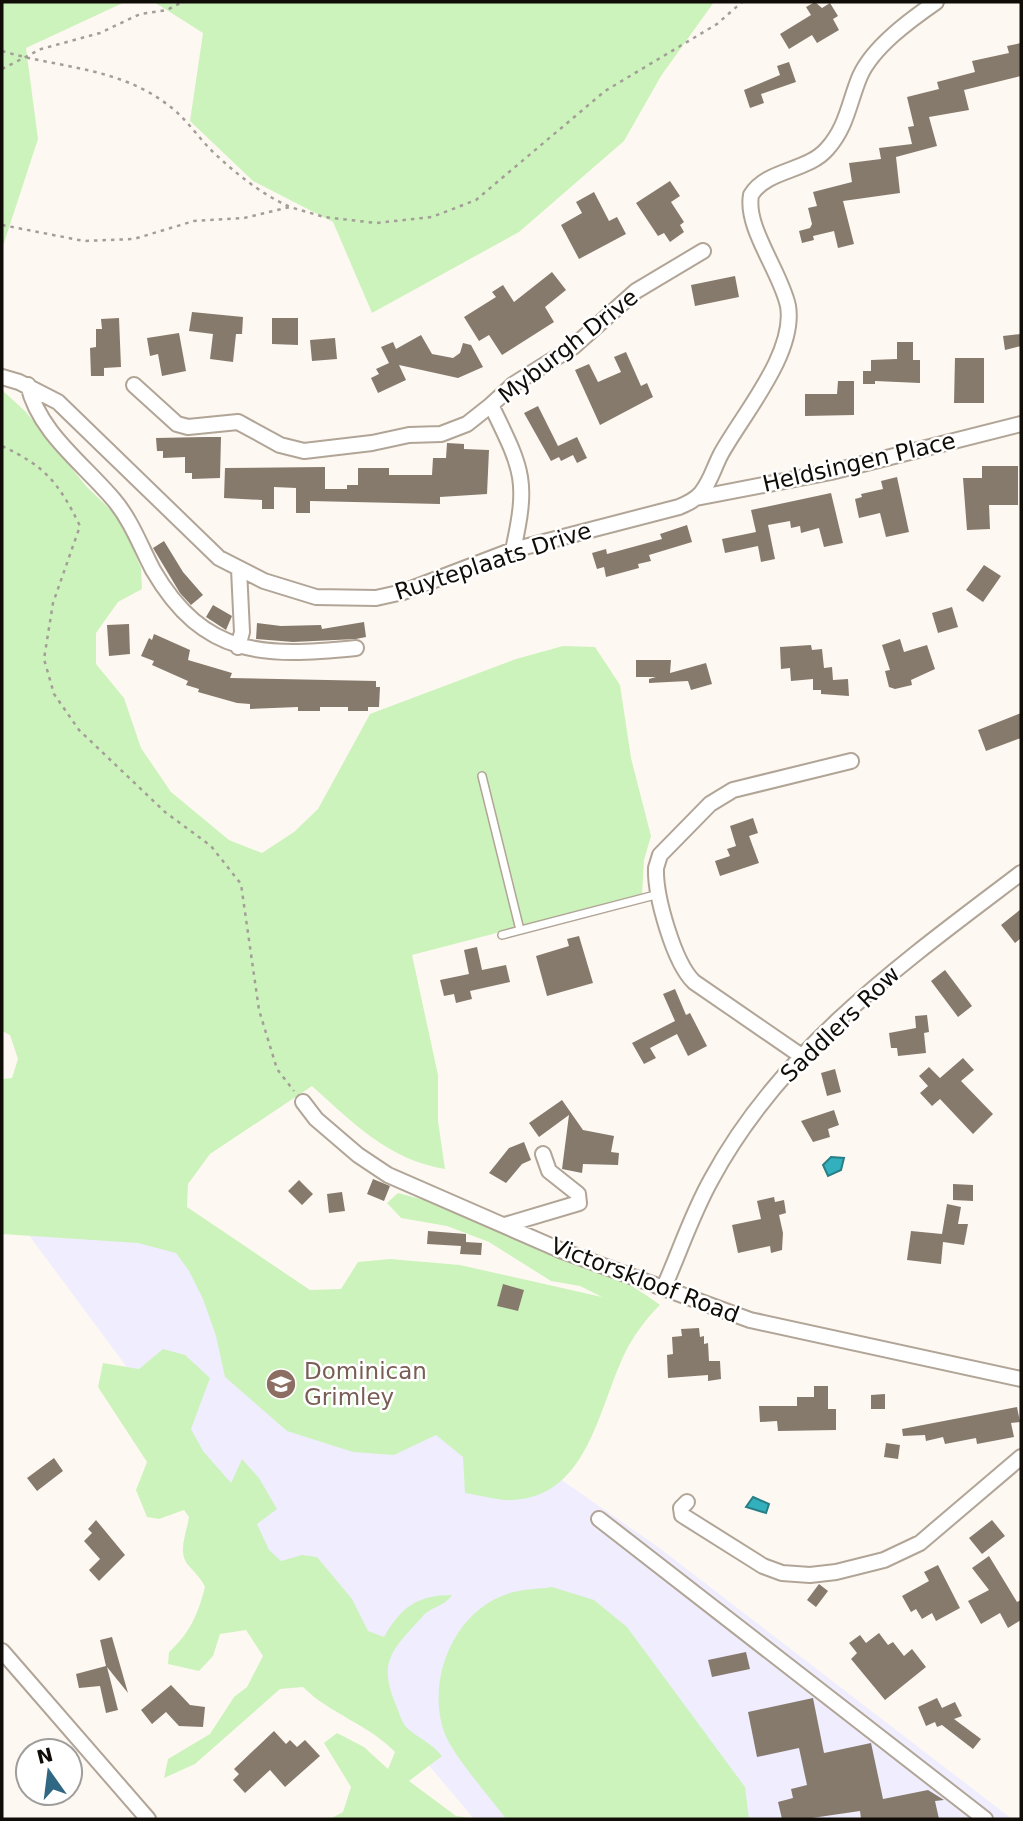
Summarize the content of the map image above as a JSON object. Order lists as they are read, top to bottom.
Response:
{
  "streets": {
    "street": [
      "Myburgh Drive",
      "Heldsingen Place",
      "Ruyteplaats Drive",
      "Saddlers Row",
      "Victorskloof Road"
    ]
  },
  "crossings": [
    ["Myburgh Drive", "Ruyteplaats Drive"],
    ["Heldsingen Place", "Ruyteplaats Drive"],
    ["Saddlers Row", "Victorskloof Road"]
  ],
  "places": {
    "school or university": ["Dominican Grimley"]
  },
  "north": "top"
}
